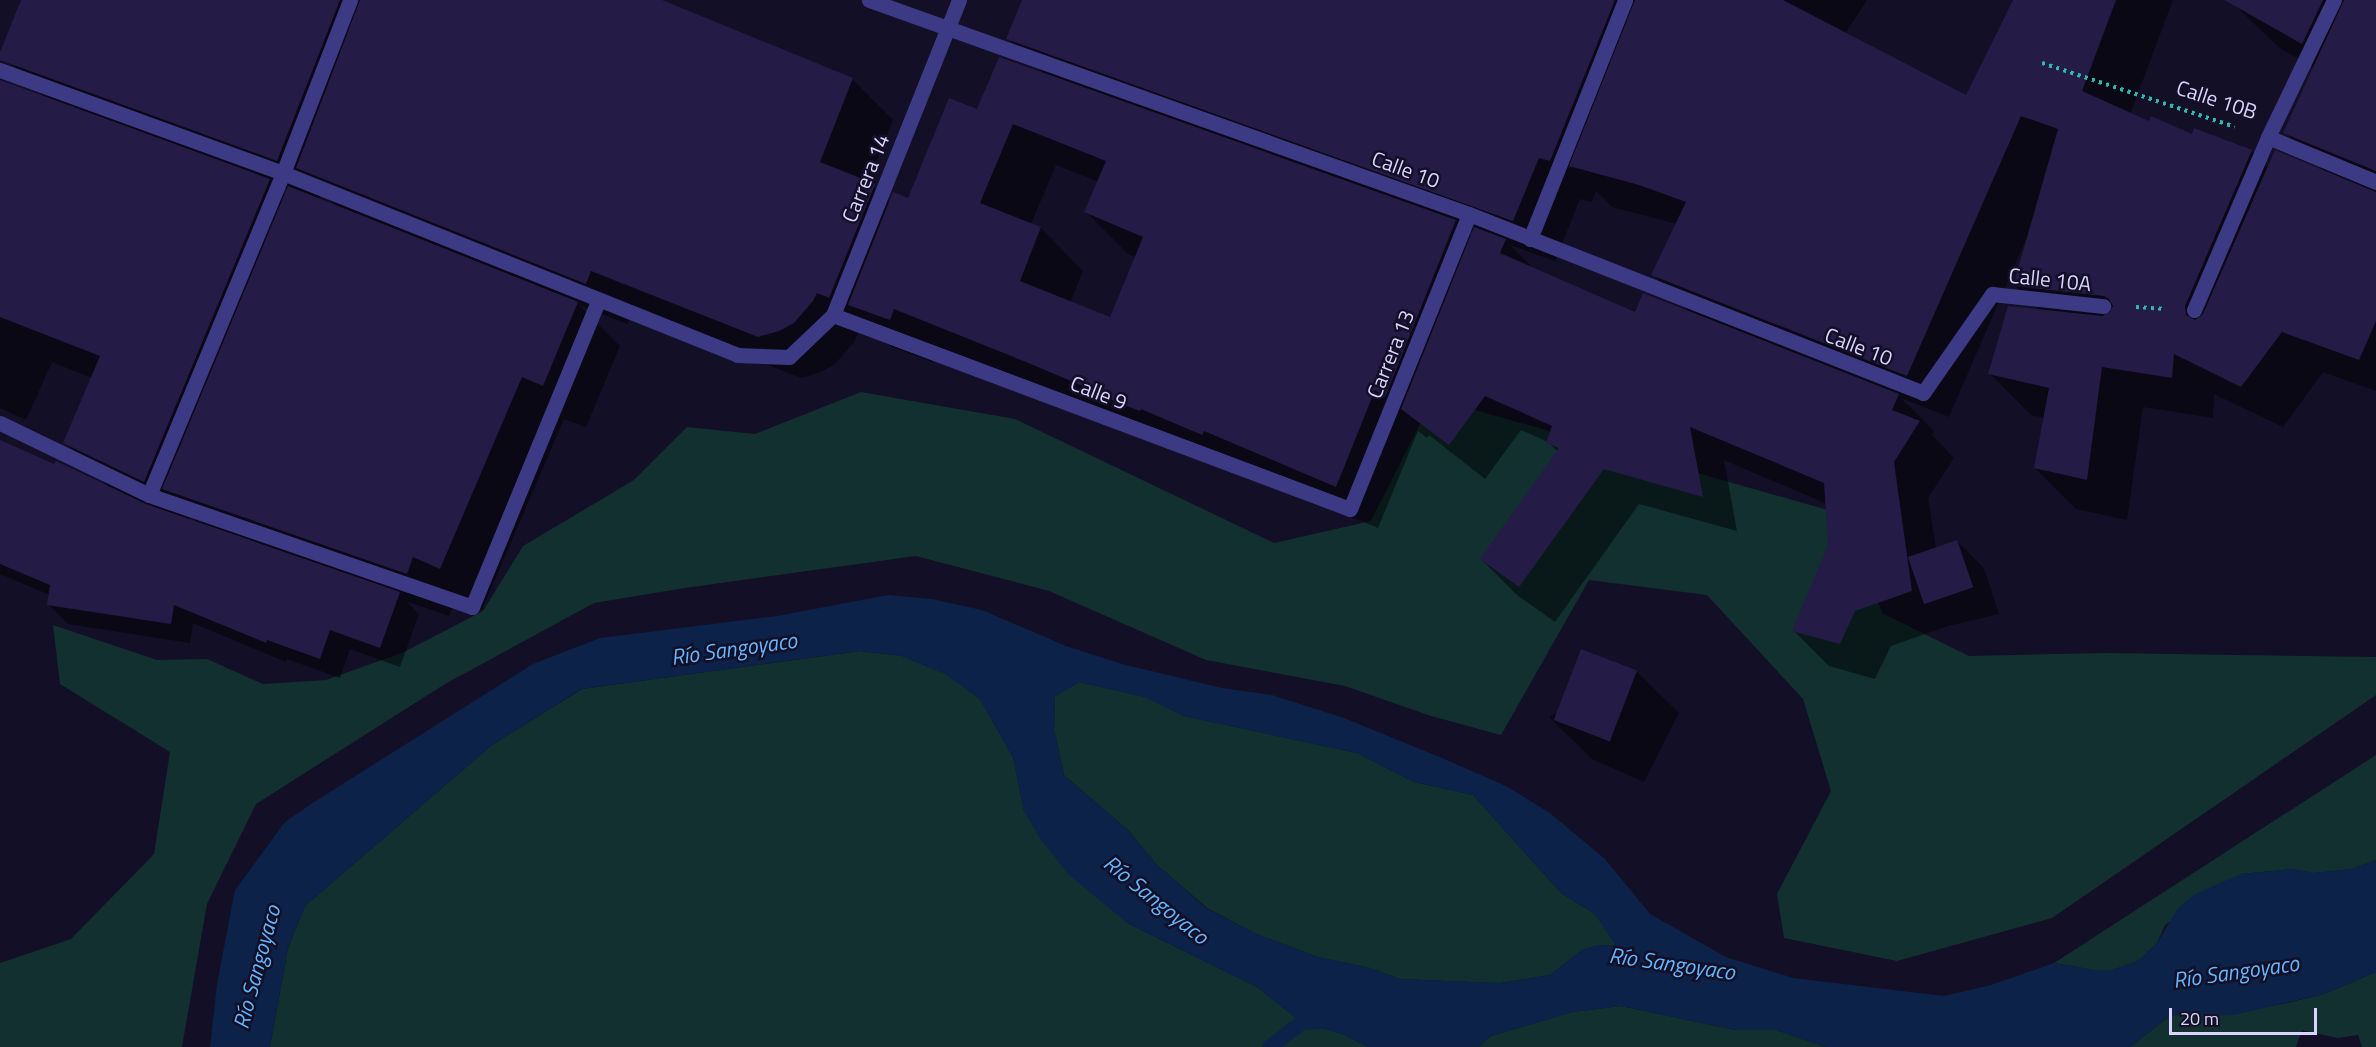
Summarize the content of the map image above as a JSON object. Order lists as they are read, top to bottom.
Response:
{
  "streets": {
    "street": [
      "Calle 10B",
      "Calle 10",
      "Carrera 14",
      "Calle 10A",
      "Carrera 13",
      "Calle 9"
    ]
  },
  "crossings": [
    ["Calle 10", "Carrera 14"],
    ["Calle 10", "Calle 10A"],
    ["Calle 10", "Carrera 13"],
    ["Carrera 14", "Calle 9"],
    ["Carrera 13", "Calle 9"]
  ],
  "water": ["Río Sangoyaco"],
  "scale_bar": "20 m"
}
